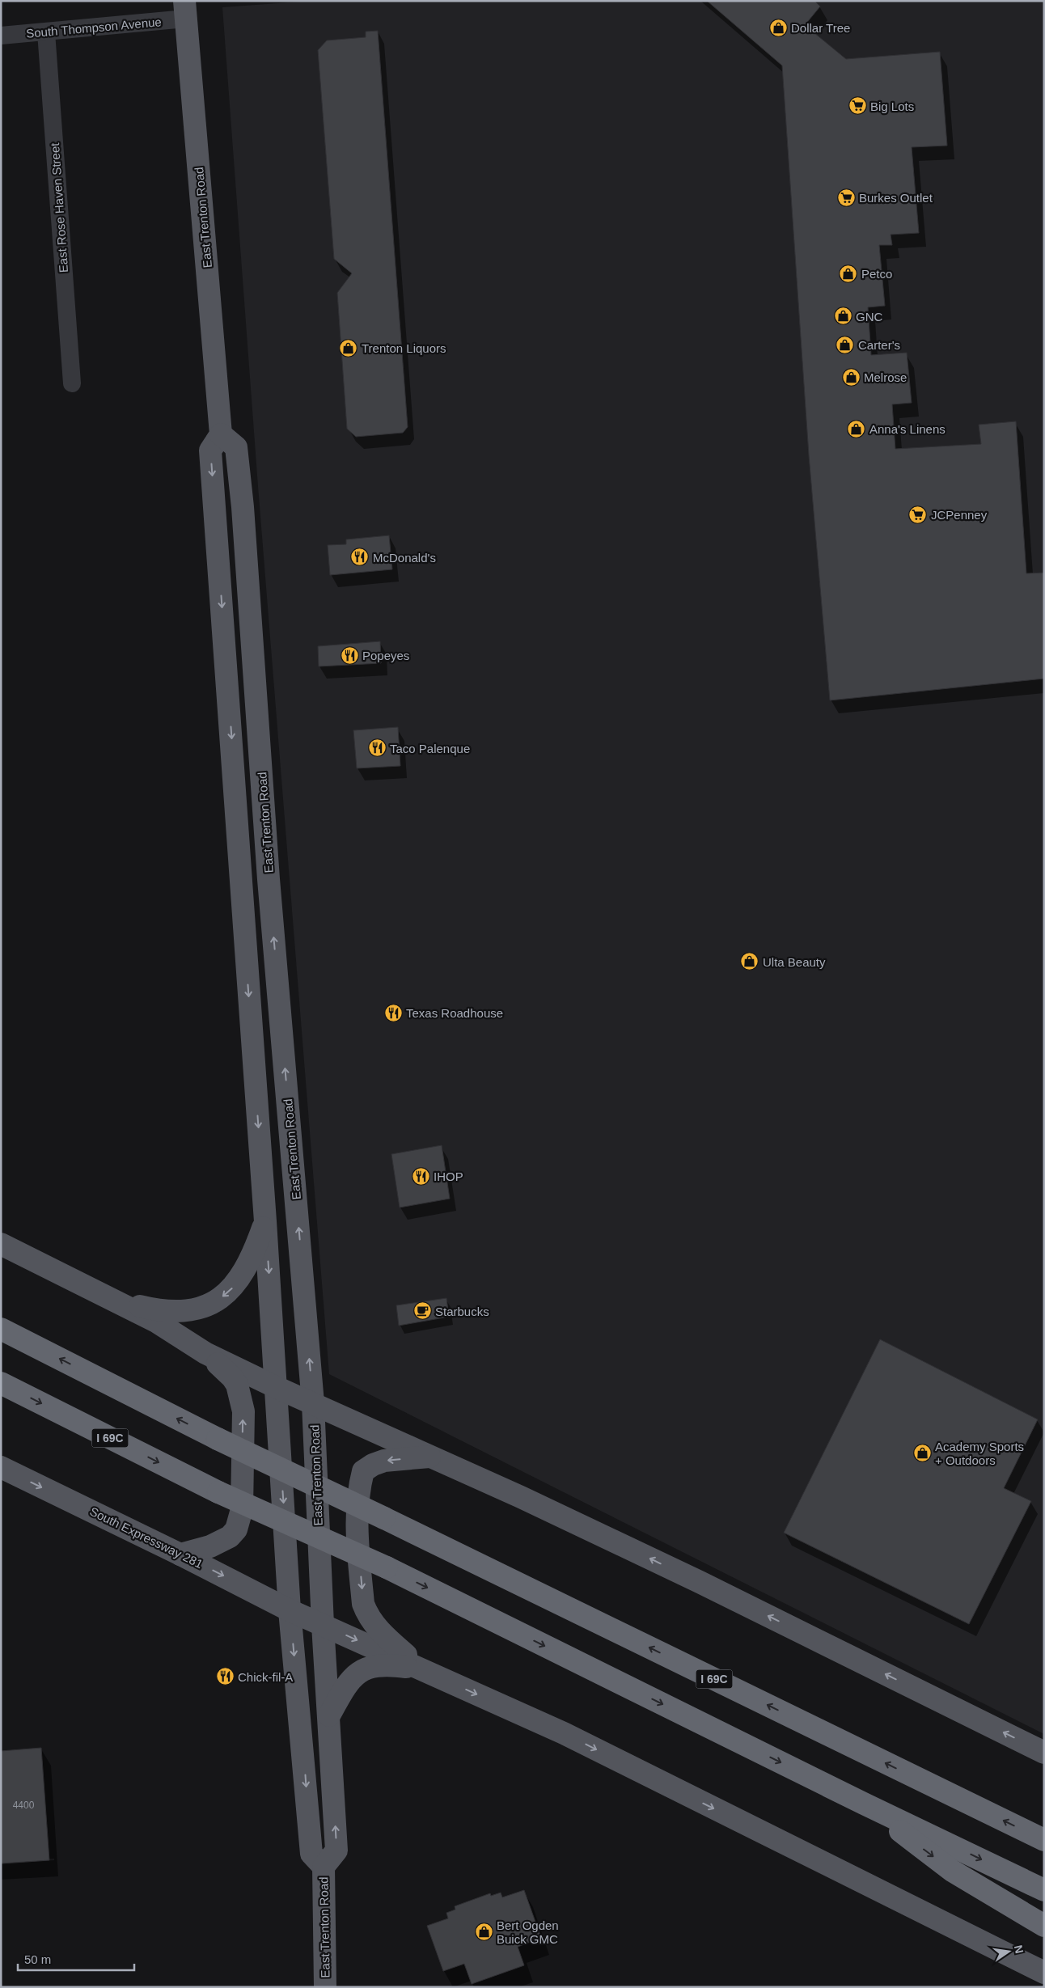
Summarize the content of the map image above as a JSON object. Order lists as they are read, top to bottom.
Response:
{
  "streets": {
    "highway": ["I 69C"],
    "main road": ["East Trenton Road", "South Expressway 281"],
    "street": ["South Thompson Avenue", "East Rose Haven Street"]
  },
  "crossings": [
    ["South Thompson Avenue", "East Rose Haven Street"],
    ["South Thompson Avenue", "East Trenton Road"],
    ["East Trenton Road", "South Expressway 281"]
  ],
  "places": {
    "shop": [
      "Dollar Tree",
      "Petco",
      "GNC",
      "Carter's",
      "Trenton Liquors",
      "Melrose",
      "Anna's Linens",
      "Ulta Beauty",
      "Academy Sports + Outdoors",
      "Bert Ogden Buick GMC"
    ],
    "supermarket": ["Big Lots", "Burkes Outlet", "JCPenney"],
    "restaurant": [
      "McDonald's",
      "Popeyes",
      "Taco Palenque",
      "Texas Roadhouse",
      "IHOP",
      "Chick-fil-A"
    ],
    "cafe": ["Starbucks"]
  },
  "house_numbers": ["4400"],
  "scale_bar": "50 m",
  "north": "right"
}
